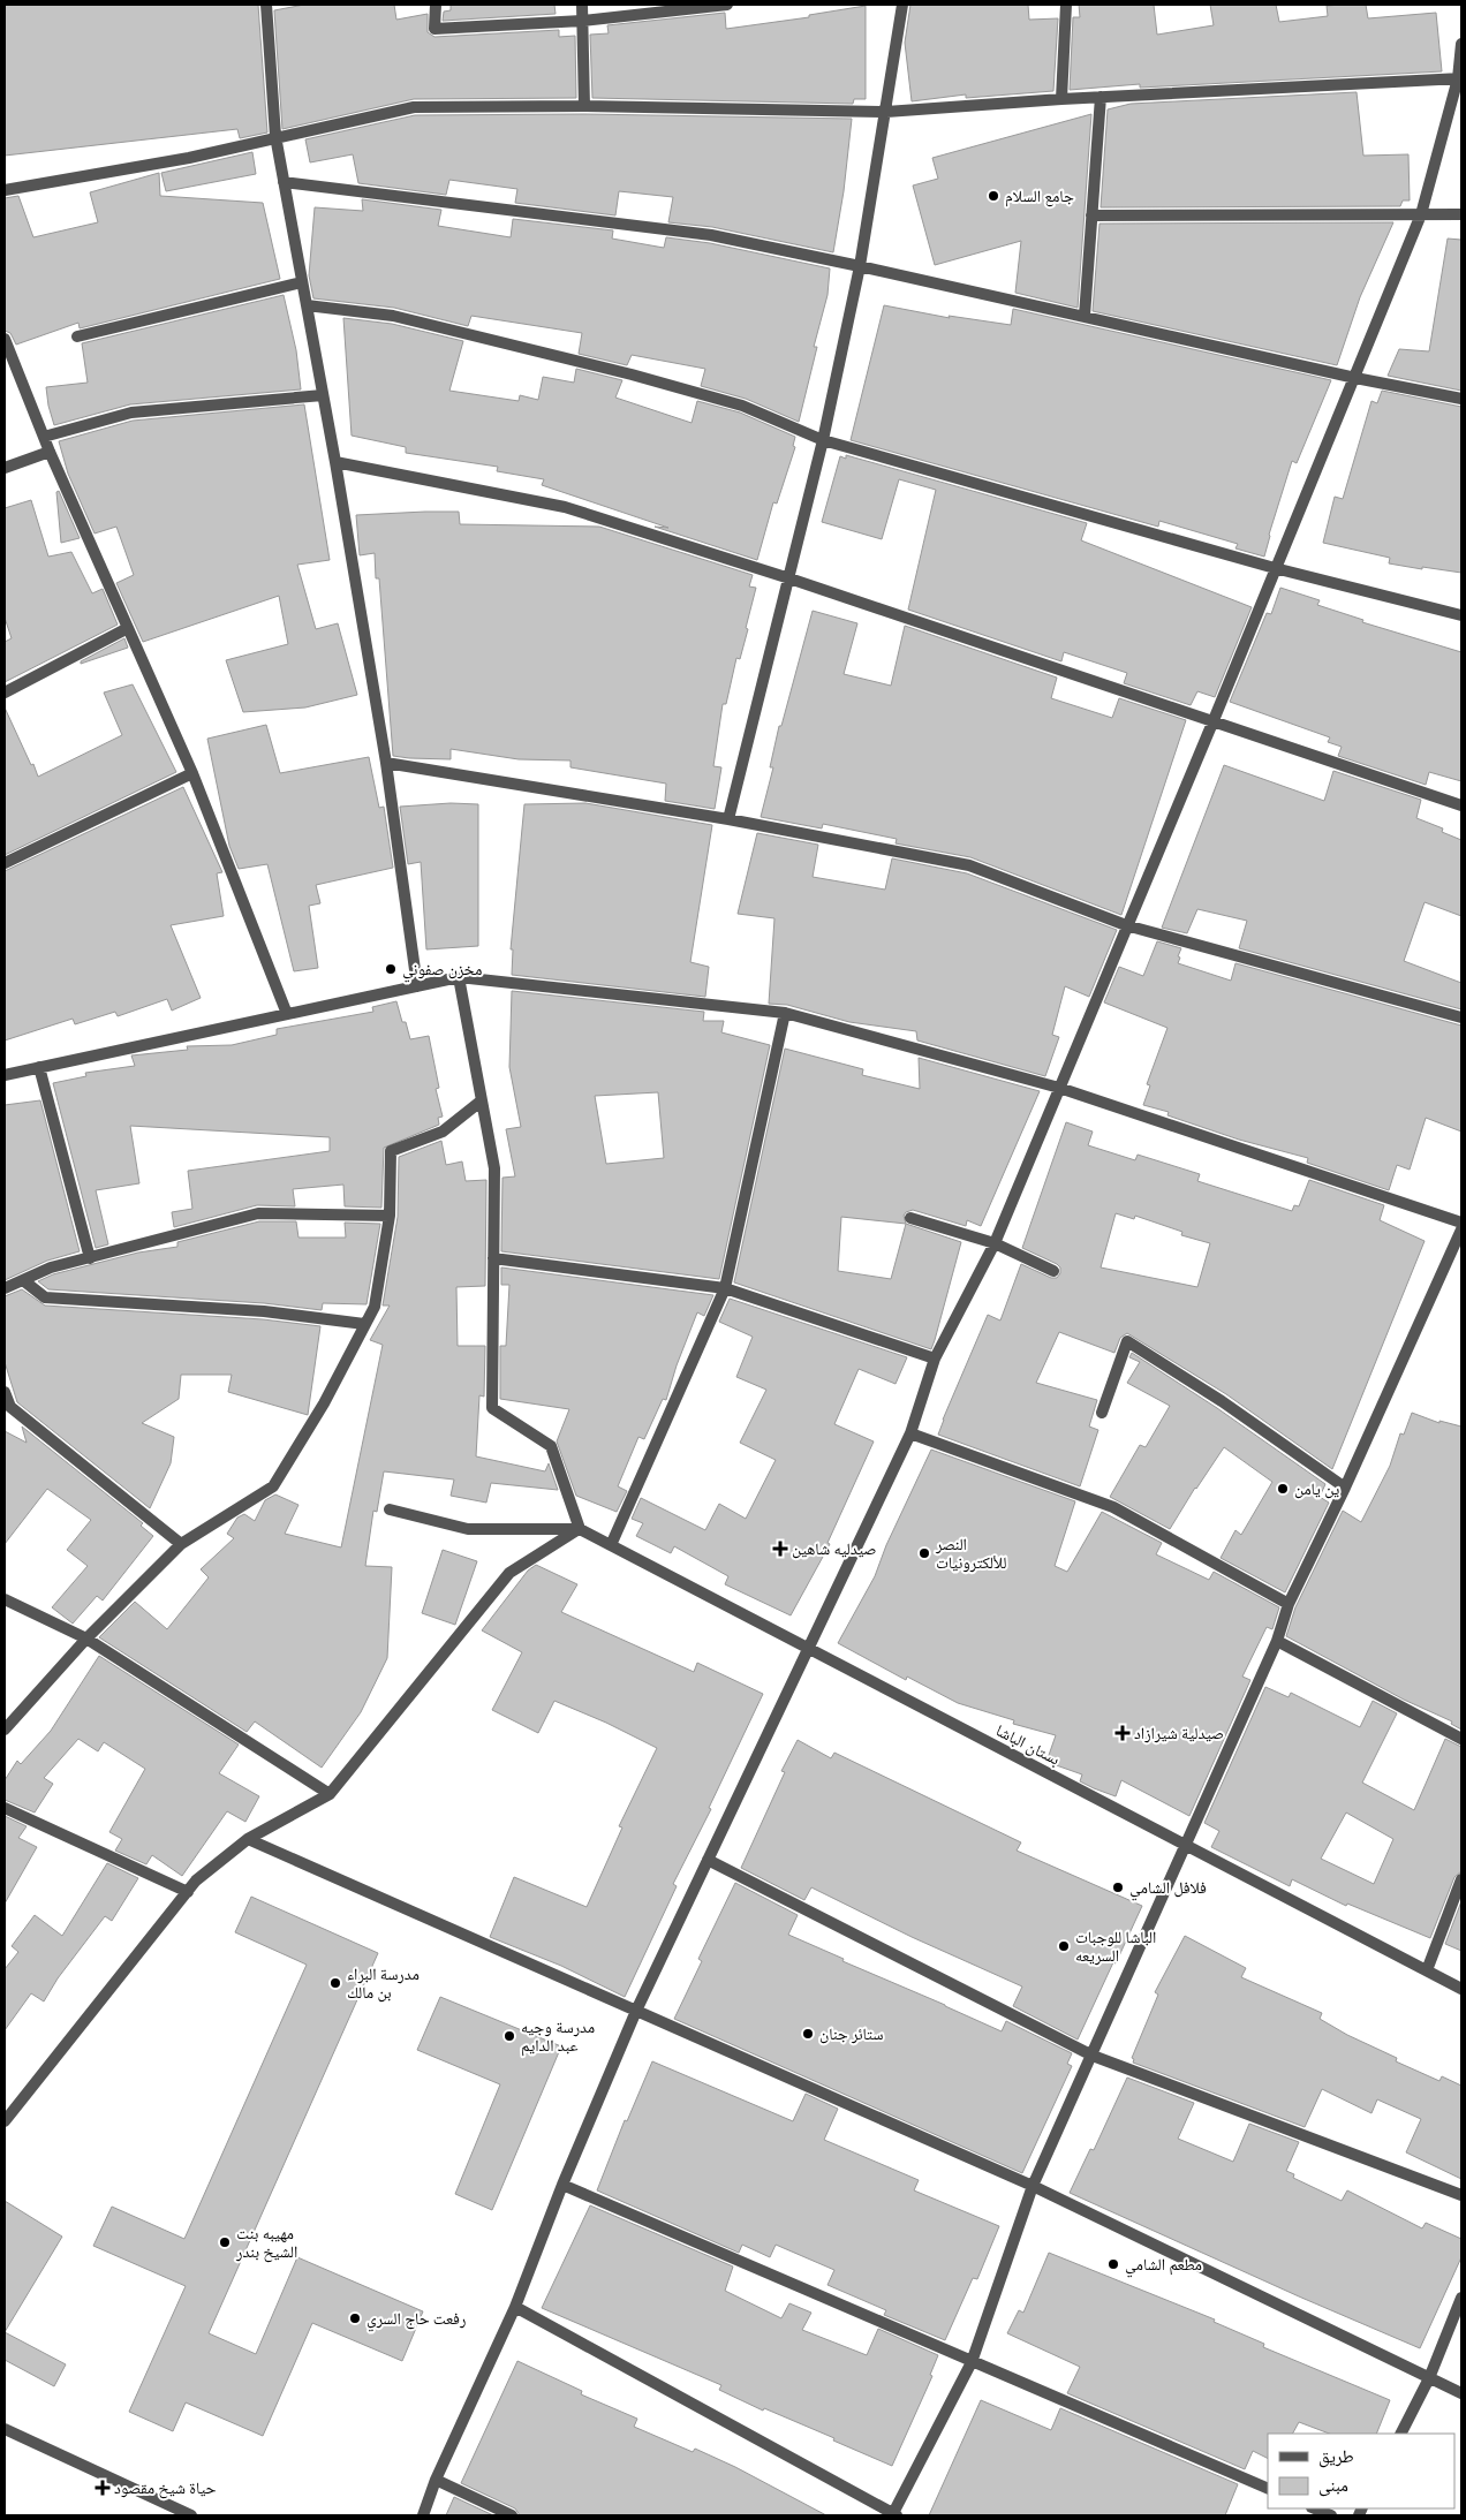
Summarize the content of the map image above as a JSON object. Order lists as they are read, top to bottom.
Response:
{
  "streets": {
    "street": ["بستان الباشا"]
  },
  "places": {
    "other": [
      "جامع السلام",
      "مخزن صفوني",
      "ين يامن",
      "النصر للألكترونيات",
      "فلافل الشامي",
      "الباشا للوجبات السريعه",
      "مدرسة البراء بن مالك",
      "ستائر جنان",
      "مدرسة وجيه عبد الدايم",
      "مهيبه بنت الشيخ بندر",
      "مطعم الشامي",
      "رفعت حاج السري"
    ],
    "health": ["صيدليه شاهين", "صيدلية شيرازاد", "حياة شيخ مقصود"]
  },
  "legend": ["طريق", "مبنى"]
}
